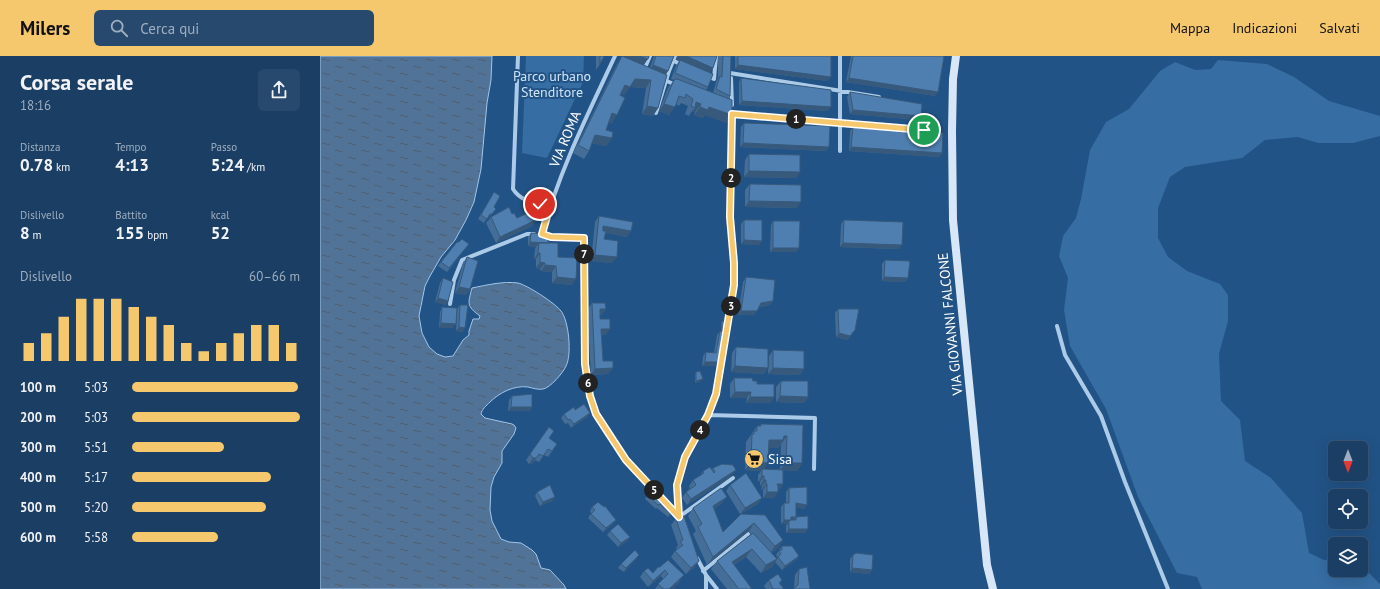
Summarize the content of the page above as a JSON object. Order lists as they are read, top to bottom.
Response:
{
  "streets": {
    "street": ["VIA ROMA", "VIA GIOVANNI FALCONE"]
  },
  "parks": ["Parco urbano Stenditore"],
  "places": {
    "supermarket": ["Sisa"]
  },
  "north": "bottom",
  "page": {
    "header": "Milers",
    "search": "Cerca qui",
    "nav": ["Mappa", "Indicazioni", "Salvati"],
    "heading": ["Corsa serale", "18:16"],
    "pins": [
      "1",
      "2",
      "7",
      "3",
      "6",
      "4",
      "5"
    ],
    "stats": [
      ["Distanza", "0.78 km"],
      ["Tempo", "4:13"],
      ["Passo", "5:24 /km"],
      ["Dislivello", "8 m"],
      ["Battito", "155 bpm"],
      ["kcal", "52"]
    ],
    "chart": ["Dislivello", "60–66 m"],
    "list": [
      {
        "name": "100 m",
        "note": "5:03"
      },
      {
        "name": "200 m",
        "note": "5:03"
      },
      {
        "name": "300 m",
        "note": "5:51"
      },
      {
        "name": "400 m",
        "note": "5:17"
      },
      {
        "name": "500 m",
        "note": "5:20"
      },
      {
        "name": "600 m",
        "note": "5:58"
      }
    ]
  }
}
